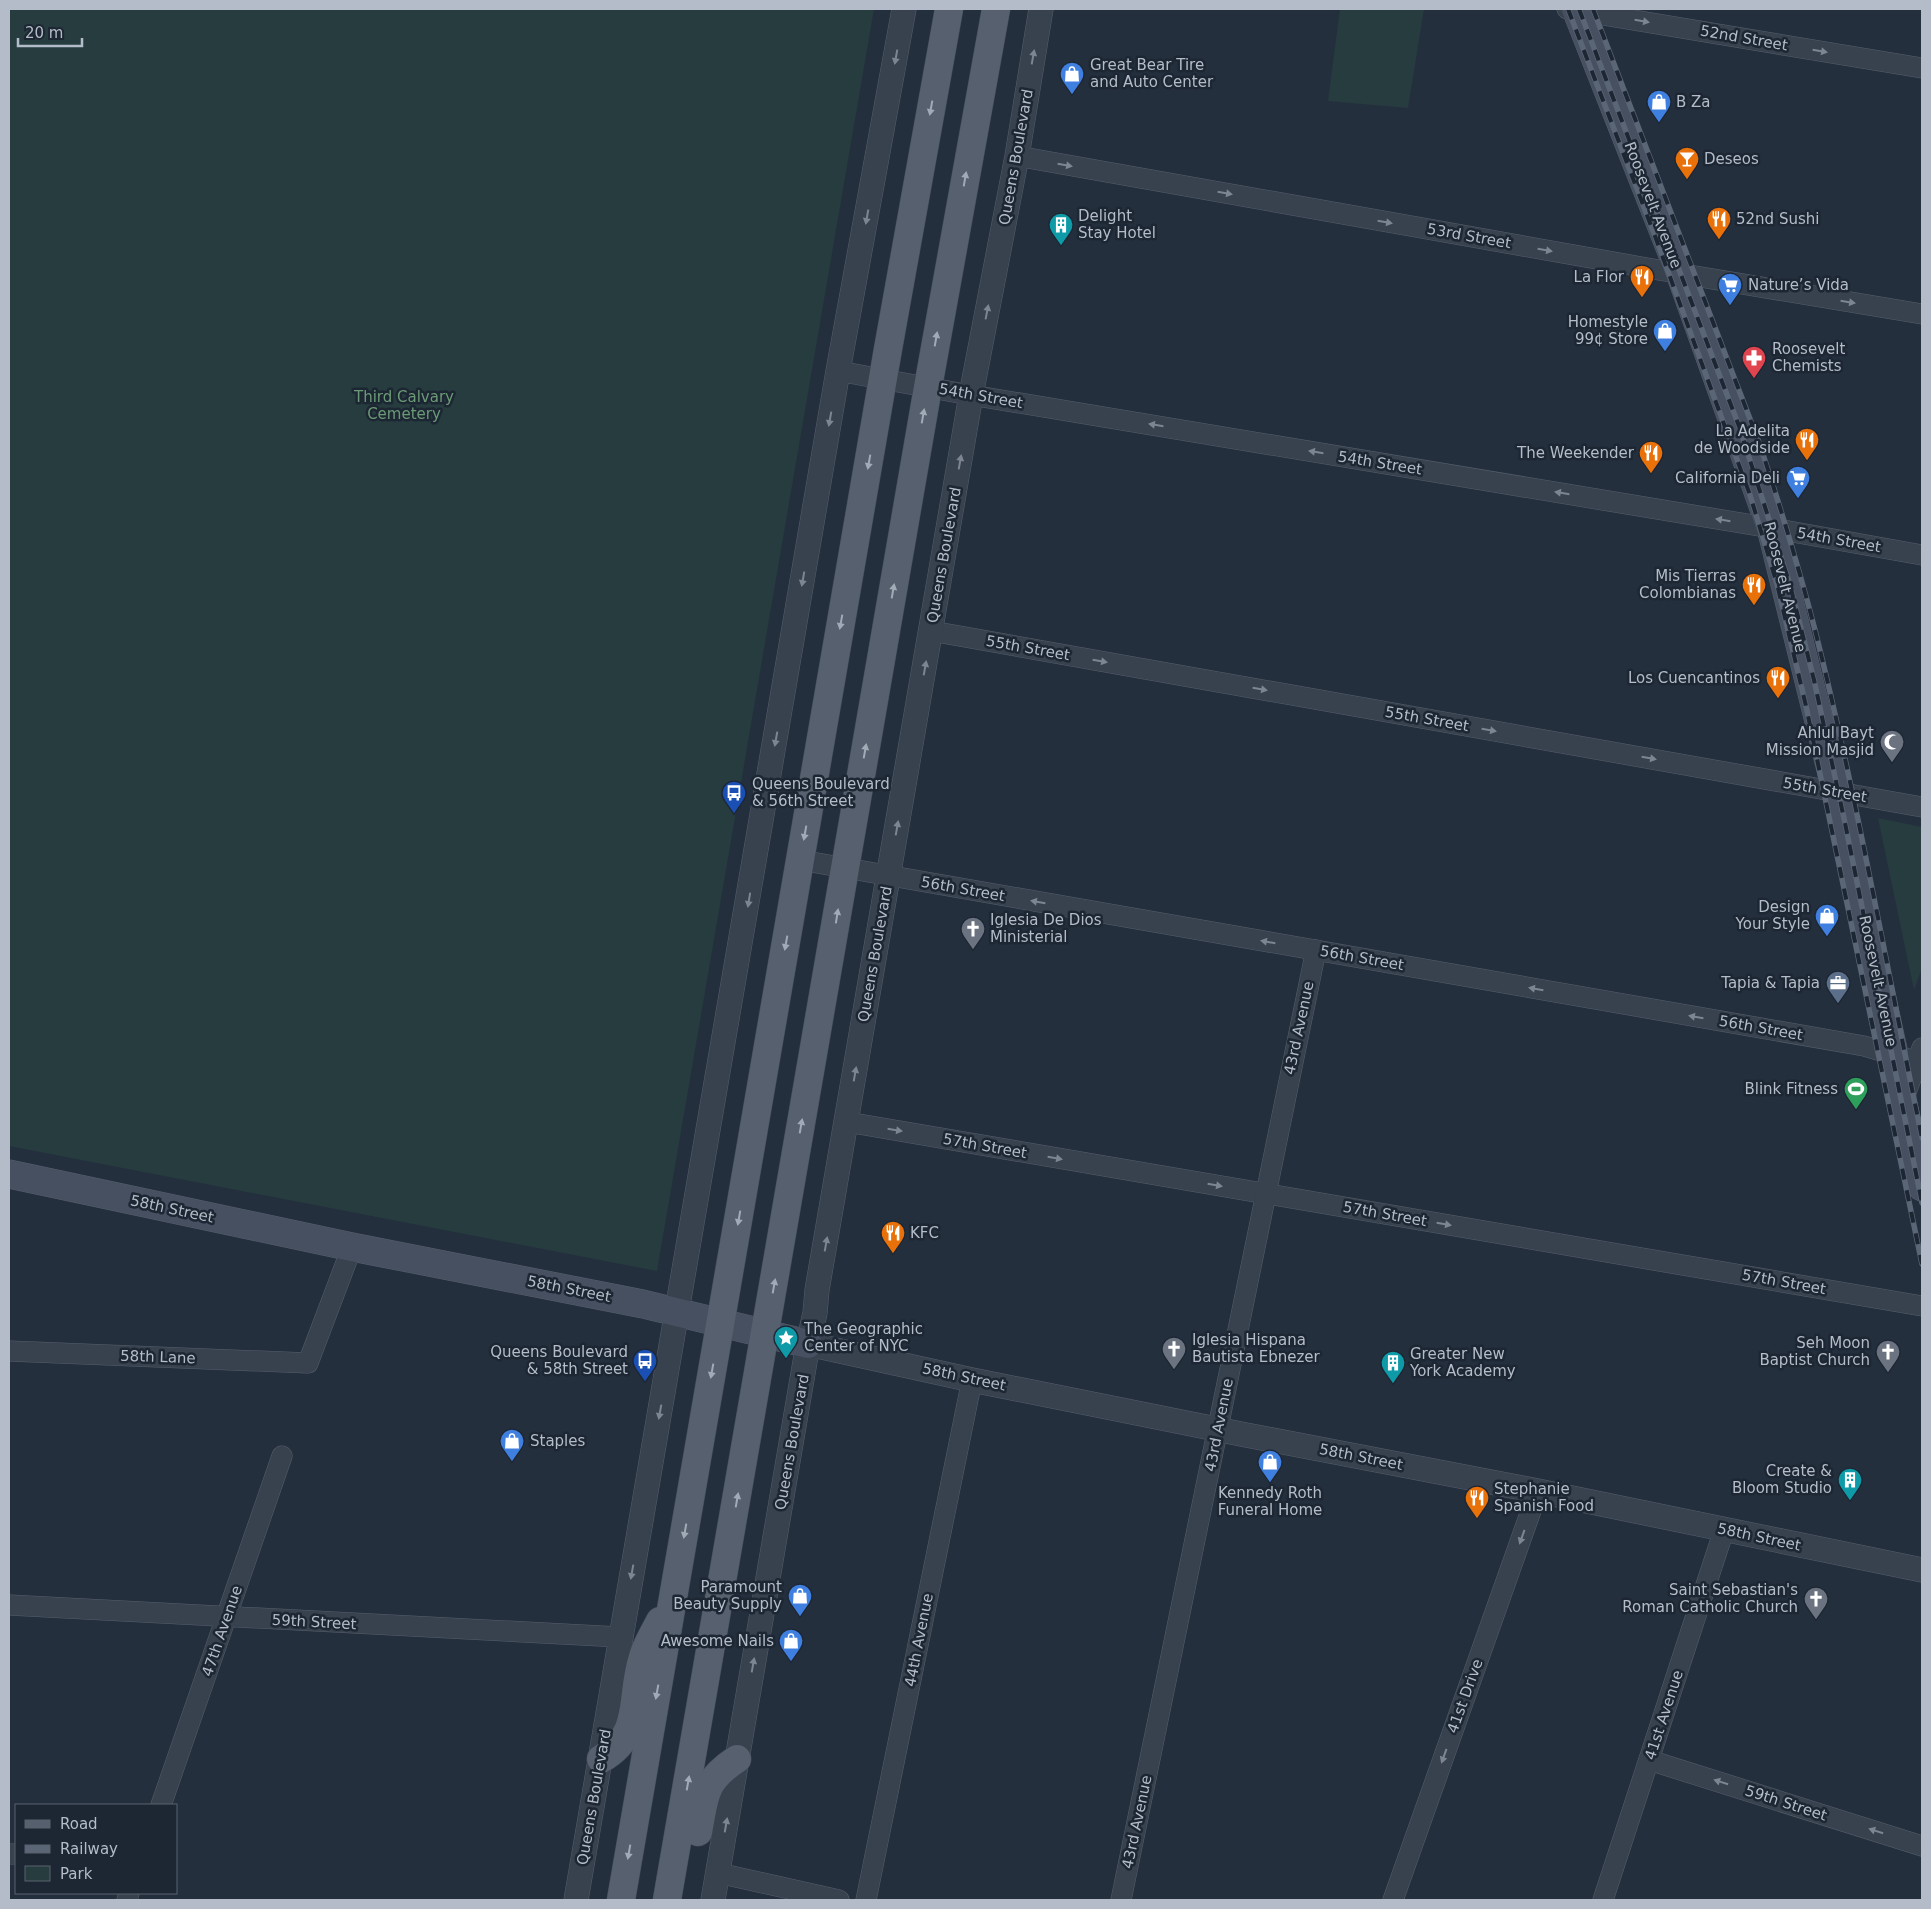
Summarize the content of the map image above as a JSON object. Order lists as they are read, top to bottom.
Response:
{
  "streets": {
    "main road": ["Roosevelt Avenue", "58th Street"],
    "street": [
      "52nd Street",
      "Queens Boulevard",
      "53rd Street",
      "54th Street",
      "55th Street",
      "56th Street",
      "43rd Avenue",
      "57th Street",
      "58th Lane",
      "59th Street",
      "47th Avenue",
      "44th Avenue",
      "41st Drive",
      "41st Avenue"
    ]
  },
  "crossings": [
    ["52nd Street", "Roosevelt Avenue"],
    ["Queens Boulevard", "53rd Street"],
    ["Queens Boulevard", "54th Street"],
    ["Queens Boulevard", "55th Street"],
    ["Queens Boulevard", "56th Street"],
    ["Queens Boulevard", "57th Street"],
    ["Queens Boulevard", "58th Street"],
    ["Queens Boulevard", "59th Street"],
    ["Roosevelt Avenue", "53rd Street"],
    ["Roosevelt Avenue", "54th Street"],
    ["Roosevelt Avenue", "55th Street"],
    ["Roosevelt Avenue", "56th Street"],
    ["56th Street", "43rd Avenue"],
    ["43rd Avenue", "57th Street"],
    ["43rd Avenue", "58th Street"],
    ["58th Street", "58th Lane"],
    ["58th Street", "44th Avenue"],
    ["58th Street", "41st Drive"],
    ["58th Street", "41st Avenue"],
    ["59th Street", "47th Avenue"],
    ["59th Street", "41st Avenue"]
  ],
  "one_way": [
    "52nd Street",
    "53rd Street",
    "54th Street",
    "55th Street",
    "56th Street",
    "57th Street",
    "41st Drive"
  ],
  "parks": ["Third Calvary Cemetery"],
  "places": {
    "shop": [
      "Great Bear Tire and Auto Center",
      "B Za",
      "Homestyle 99¢ Store",
      "Design Your Style",
      "Staples",
      "Kennedy Roth Funeral Home",
      "Paramount Beauty Supply",
      "Awesome Nails"
    ],
    "bar": ["Deseos"],
    "restaurant": [
      "52nd Sushi",
      "La Flor",
      "La Adelita de Woodside",
      "The Weekender",
      "Mis Tierras Colombianas",
      "Los Cuencantinos",
      "KFC",
      "Stephanie Spanish Food"
    ],
    "building": ["Delight Stay Hotel", "Greater New York Academy", "Create & Bloom Studio"],
    "supermarket": ["Nature’s Vida", "California Deli"],
    "pharmacy": ["Roosevelt Chemists"],
    "mosque": ["Ahlul Bayt Mission Masjid"],
    "bus stop": ["Queens Boulevard & 56th Street", "Queens Boulevard & 58th Street"],
    "church": [
      "Iglesia De Dios Ministerial",
      "Iglesia Hispana Bautista Ebnezer",
      "Seh Moon Baptist Church",
      "Saint Sebastian's Roman Catholic Church"
    ],
    "office": ["Tapia & Tapia"],
    "sports": ["Blink Fitness"],
    "place": ["The Geographic Center of NYC"]
  },
  "legend": ["Road", "Railway", "Park"],
  "scale_bar": "20 m"
}
